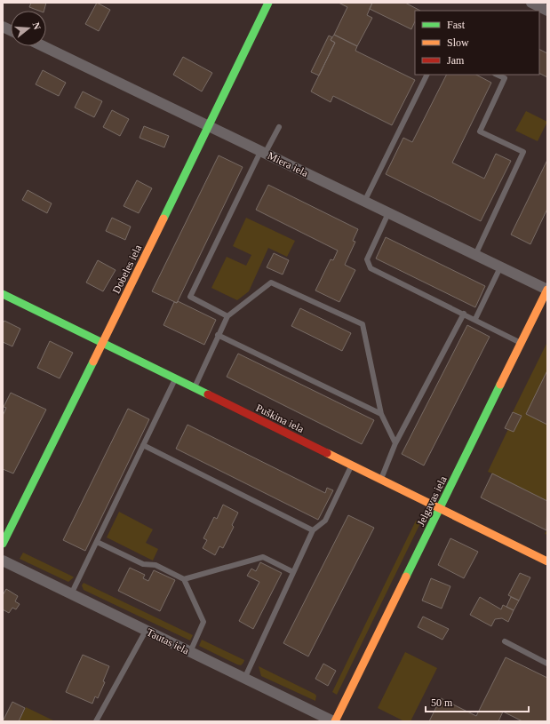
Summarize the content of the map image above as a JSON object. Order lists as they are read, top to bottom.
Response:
{
  "streets": {
    "street": [
      "Miera iela",
      "Dobeles iela",
      "Puškina iela",
      "Jelgavas iela",
      "Tautas iela"
    ]
  },
  "crossings": [
    ["Miera iela", "Dobeles iela"],
    ["Miera iela", "Jelgavas iela"],
    ["Dobeles iela", "Puškina iela"],
    ["Puškina iela", "Jelgavas iela"],
    ["Jelgavas iela", "Tautas iela"]
  ],
  "legend": ["Fast", "Slow", "Jam"],
  "scale_bar": "50 m",
  "north": "right"
}
